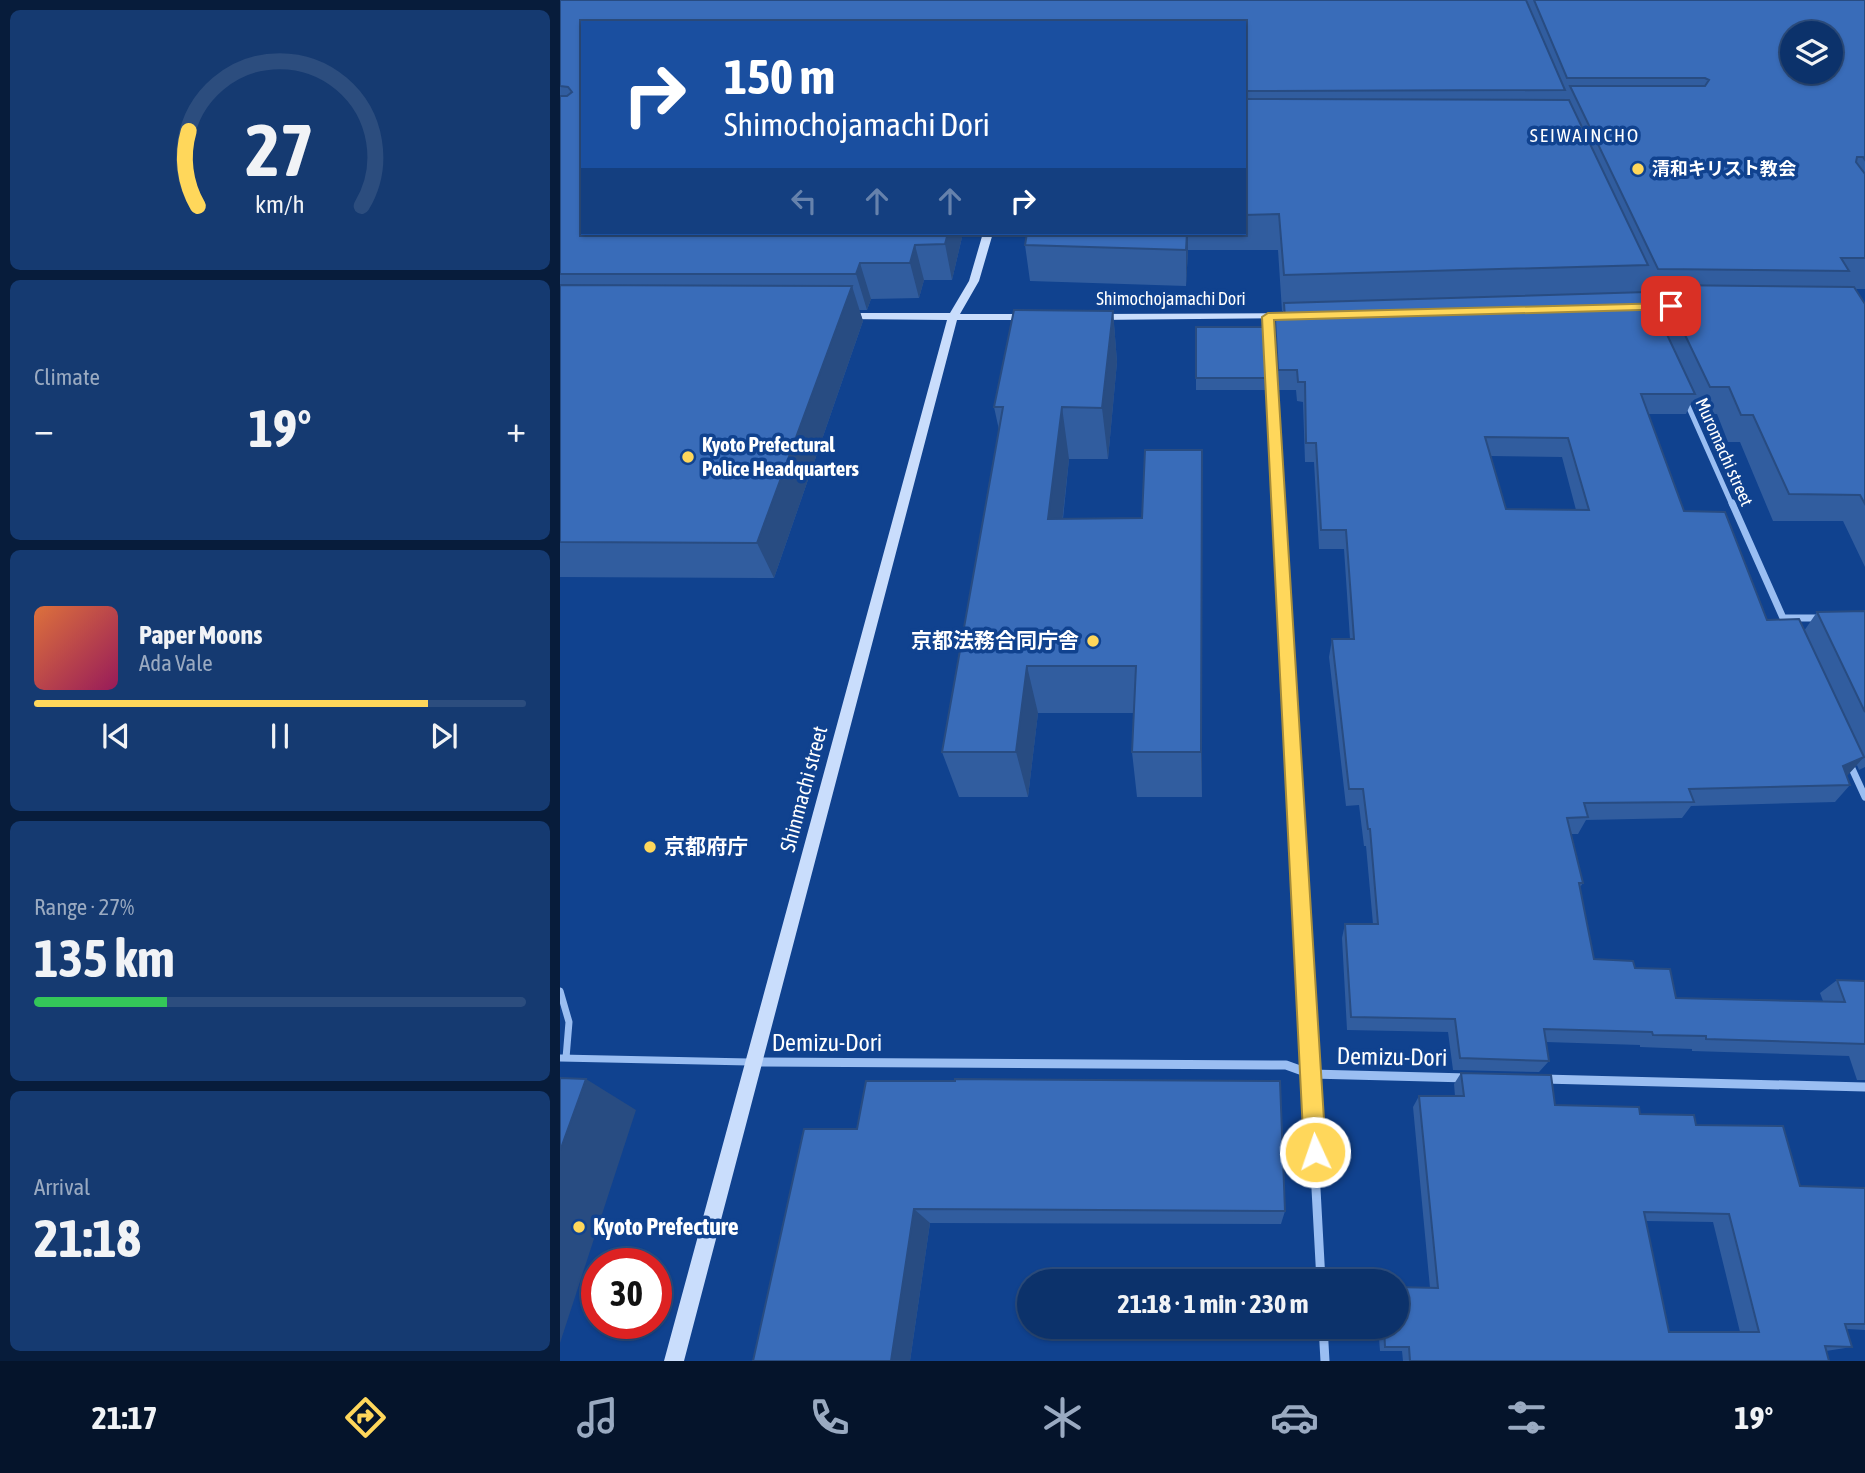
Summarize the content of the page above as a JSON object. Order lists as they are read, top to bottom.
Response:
{
  "streets": {
    "street": [
      "Shimochojamachi Dori",
      "Muromachi street",
      "Shinmachi street",
      "Demizu-Dori"
    ]
  },
  "crossings": [
    ["Shinmachi street", "Demizu-Dori"]
  ],
  "districts": ["SEIWAINCHO"],
  "places": [
    "清和キリスト教会",
    "Kyoto Prefectural Police Headquarters",
    "京都法務合同庁舎",
    "京都府庁",
    "Kyoto Prefecture"
  ],
  "page": {
    "turn": ["150 m", "Shimochojamachi Dori"],
    "tile": [
      "Climate",
      ["Range · 27%", "135 km"],
      ["Arrival", "21:18"]
    ],
    "heat": ["−", "19°", "+"],
    "song": ["Paper Moons", "Ada Vale"],
    "limit": "30",
    "trip": "21:18 · 1 min · 230 m",
    "tabs": ["21:17", "19°"],
    "gauge": ["27", "km/h"]
  }
}
